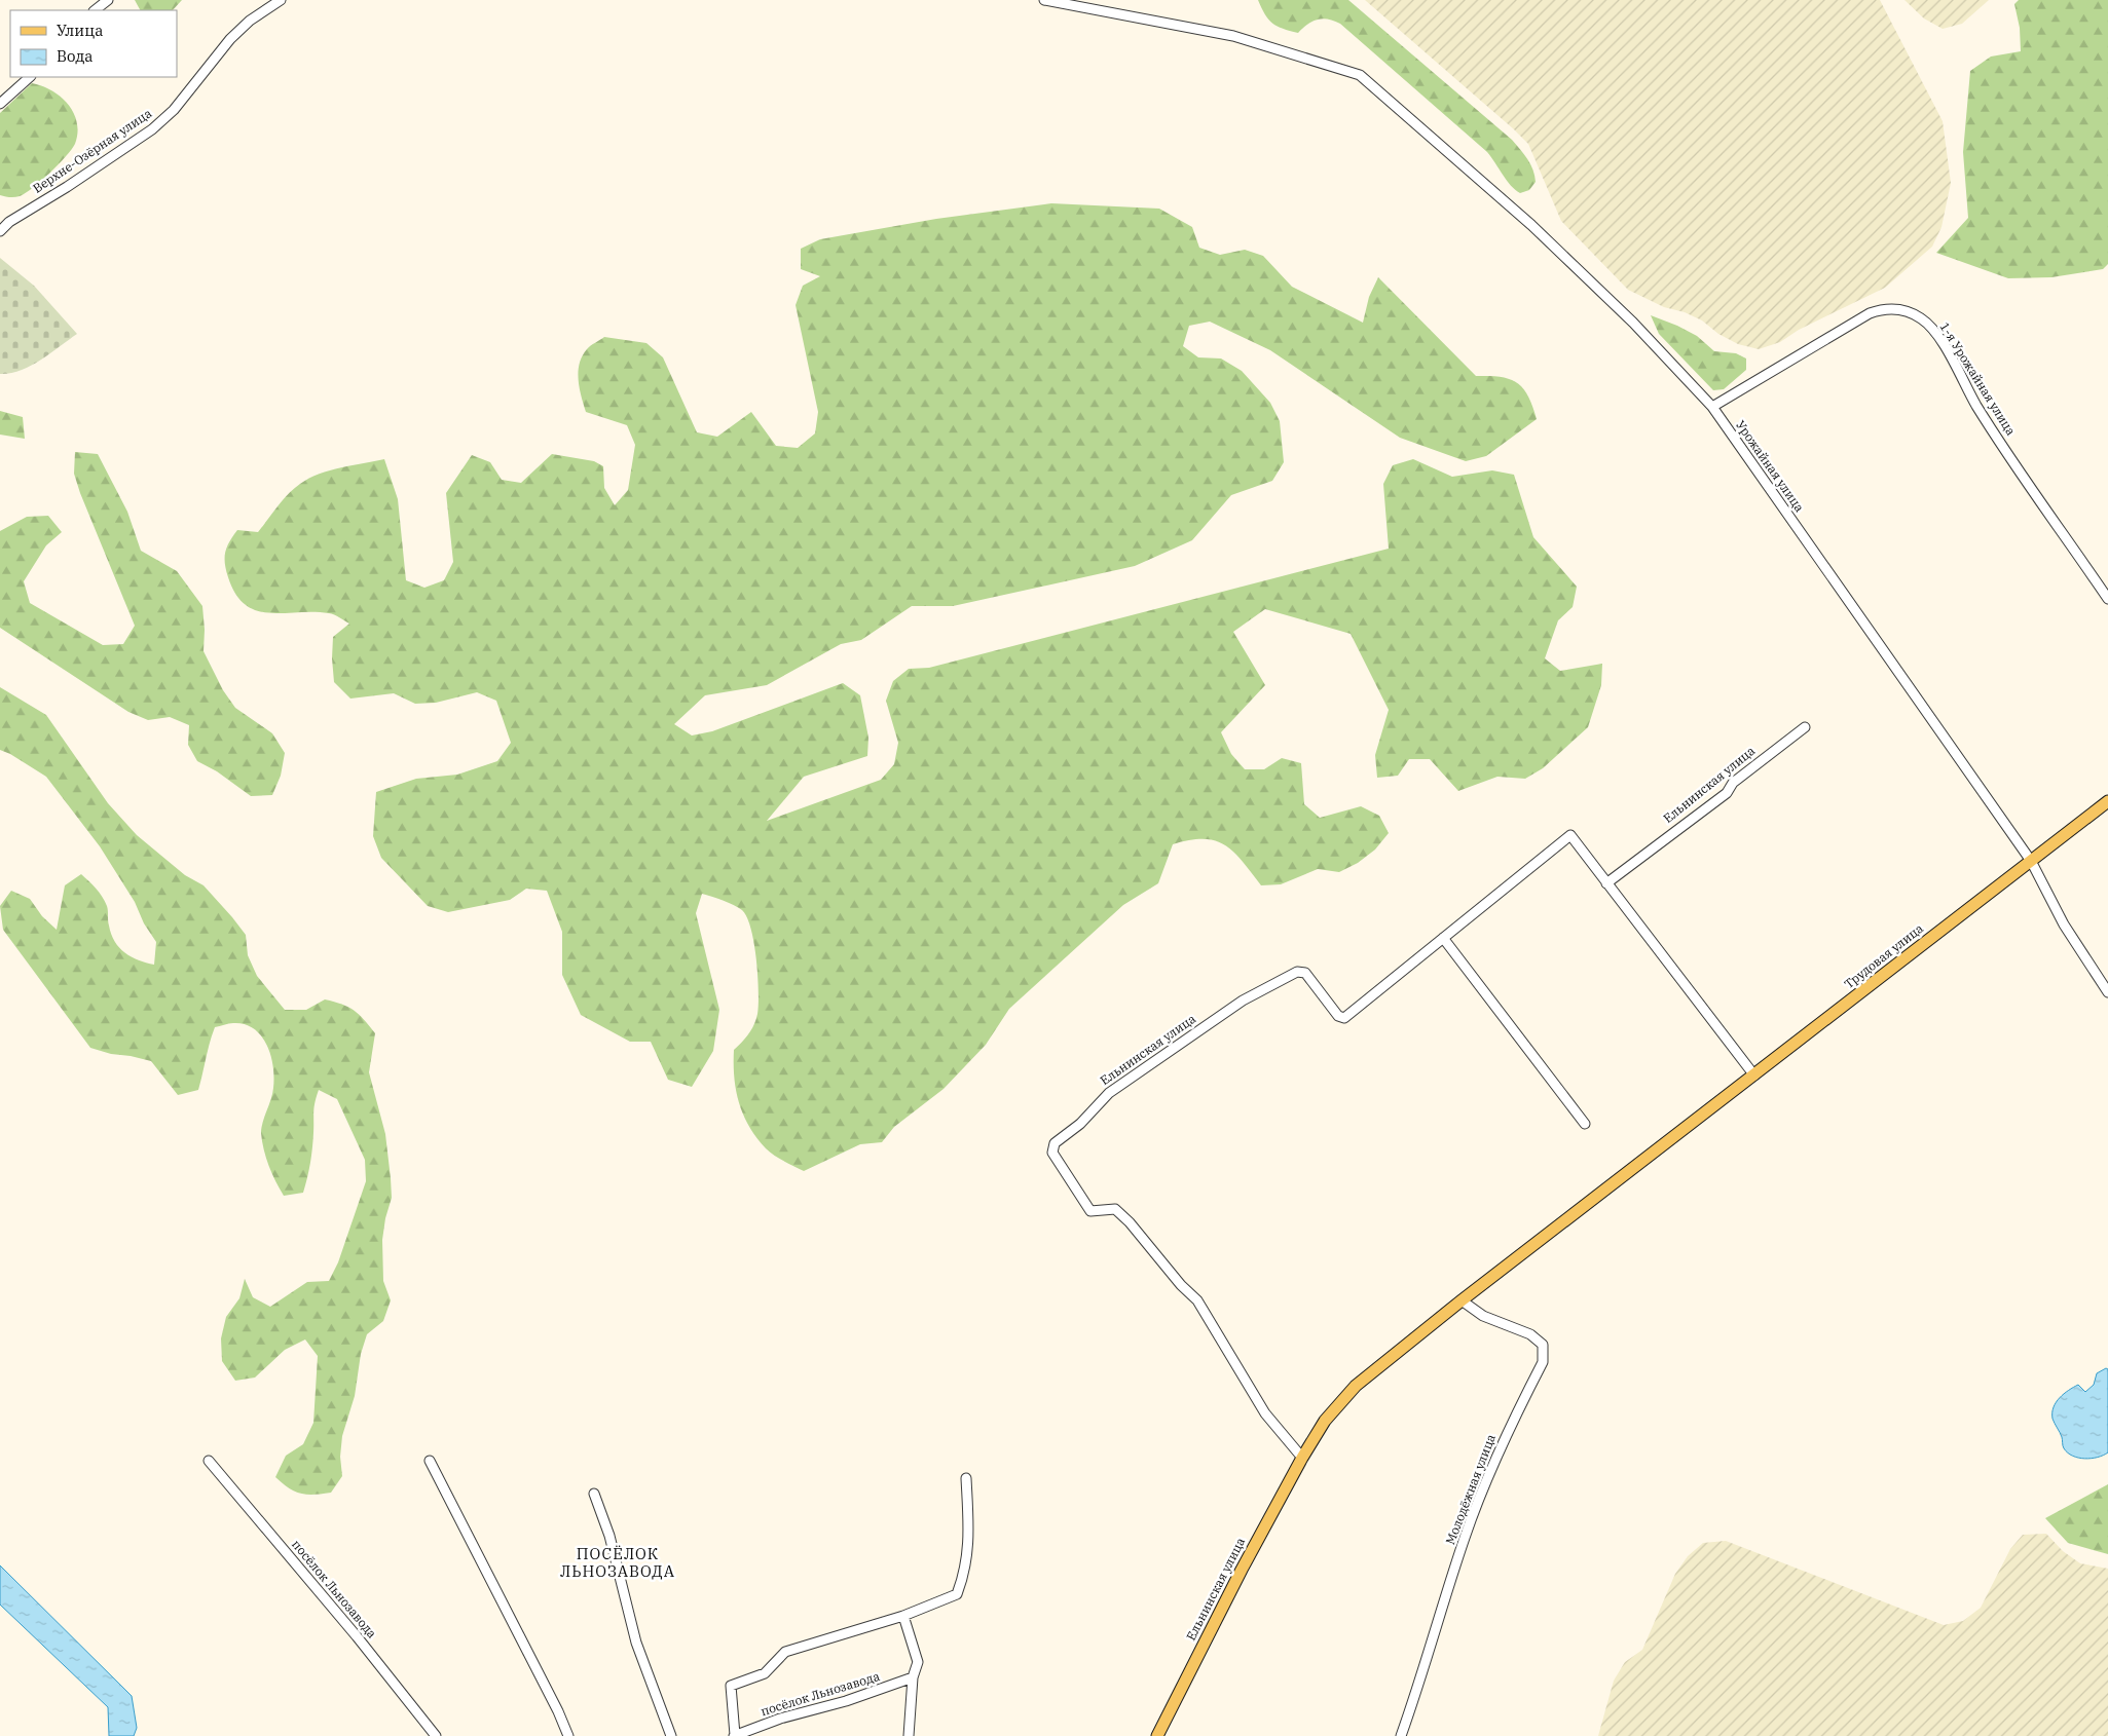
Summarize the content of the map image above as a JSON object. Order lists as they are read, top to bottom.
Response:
{
  "streets": {
    "main road": ["Ельнинская улица", "Трудовая улица"],
    "street": [
      "Верхне-Озёрная улица",
      "1-я Урожайная улица",
      "Урожайная улица",
      "Молодёжная улица",
      "посёлок Льнозавода"
    ]
  },
  "crossings": [
    ["1-я Урожайная улица", "Урожайная улица"],
    ["Урожайная улица", "Трудовая улица"],
    ["Ельнинская улица", "Трудовая улица"],
    ["Ельнинская улица", "Молодёжная улица"]
  ],
  "districts": ["ПОСЁЛОК ЛЬНОЗАВОДА"],
  "legend": ["Улица", "Вода"]
}
